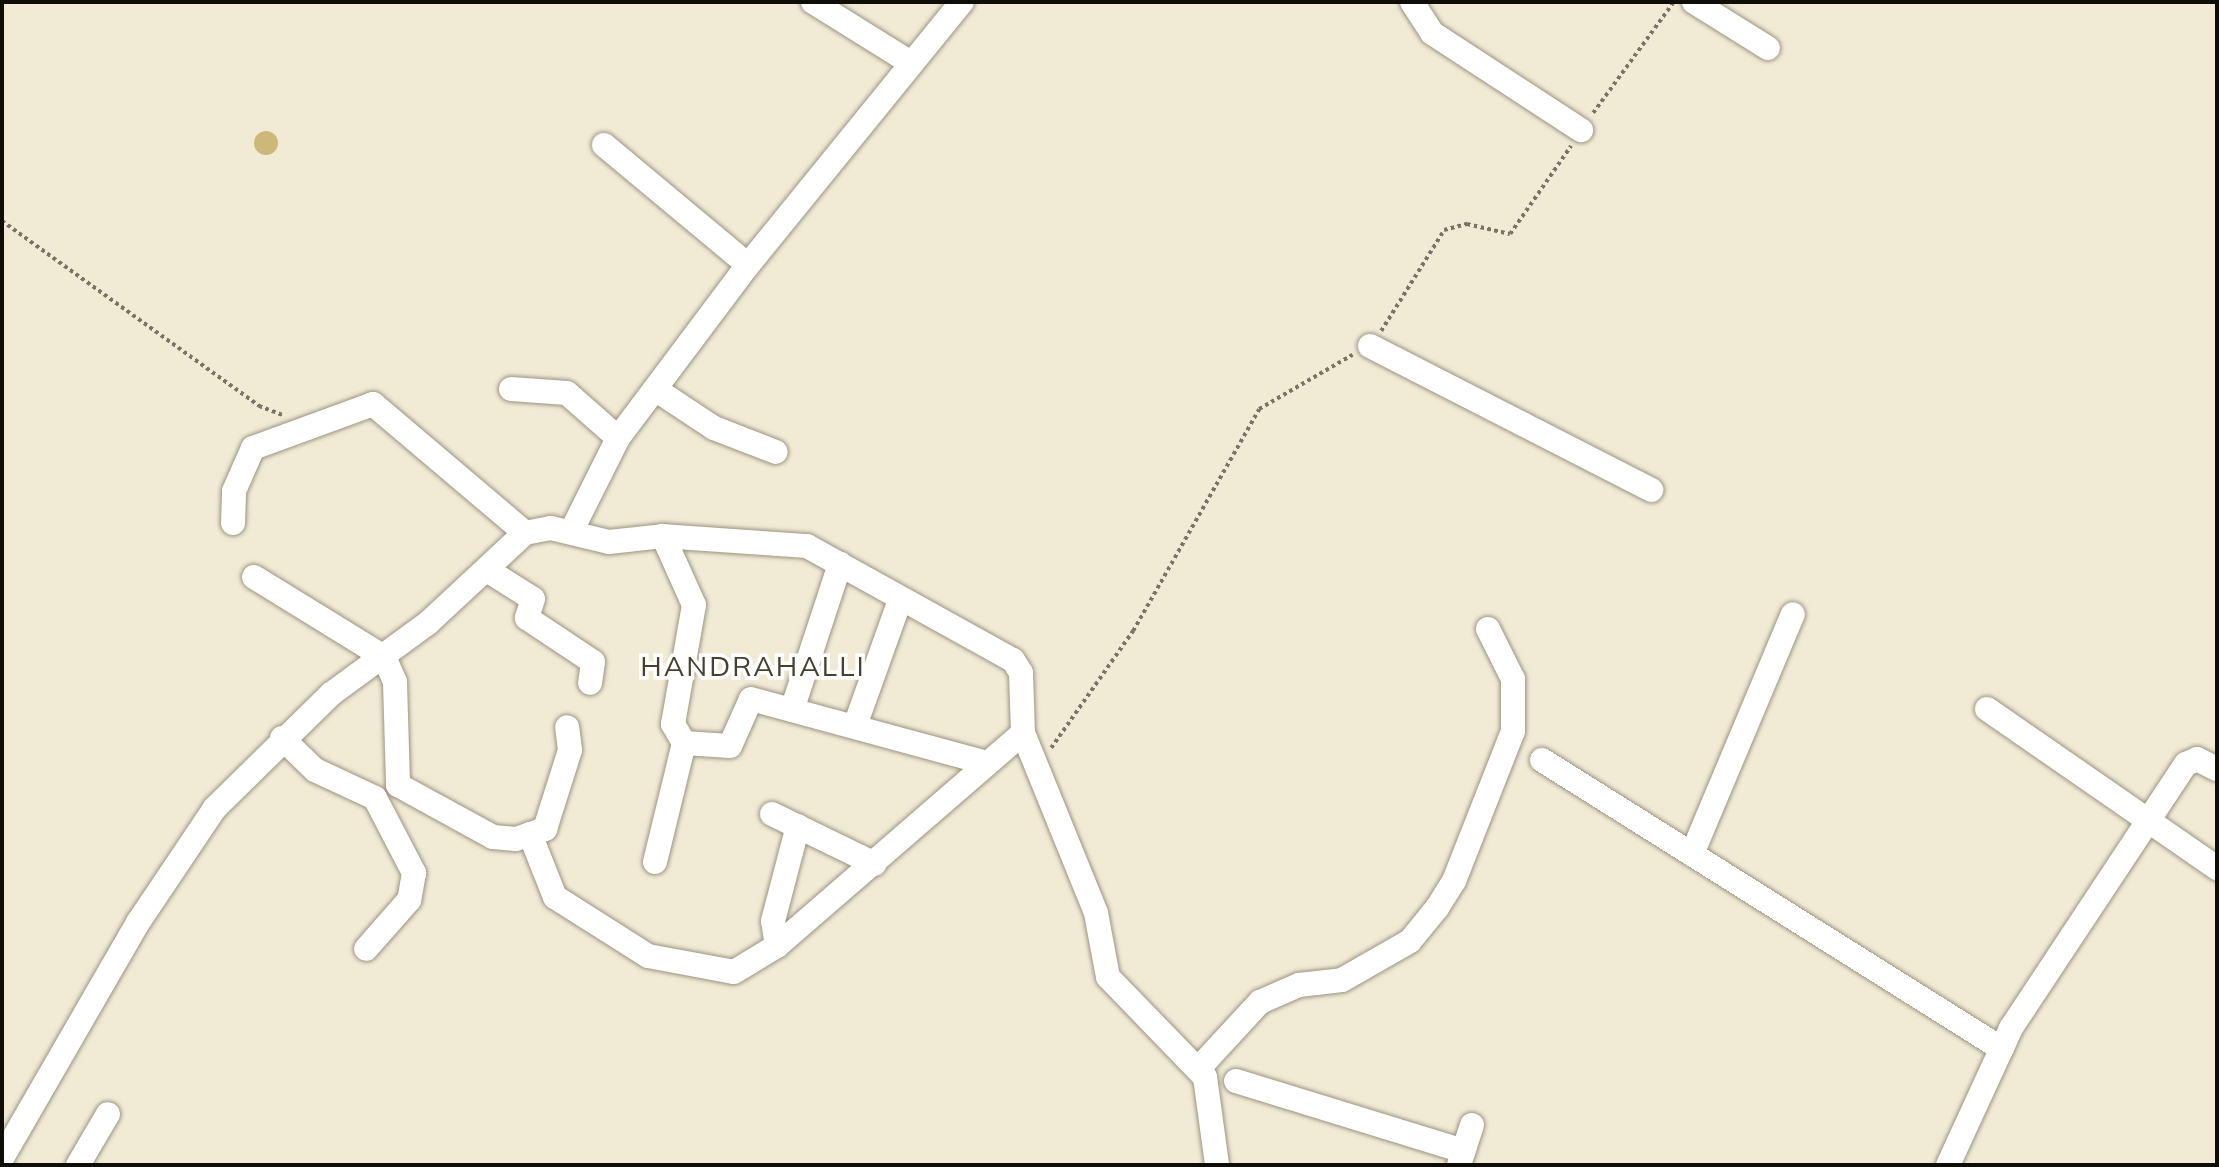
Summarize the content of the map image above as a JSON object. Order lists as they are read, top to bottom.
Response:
{
  "districts": ["HANDRAHALLI"]
}
